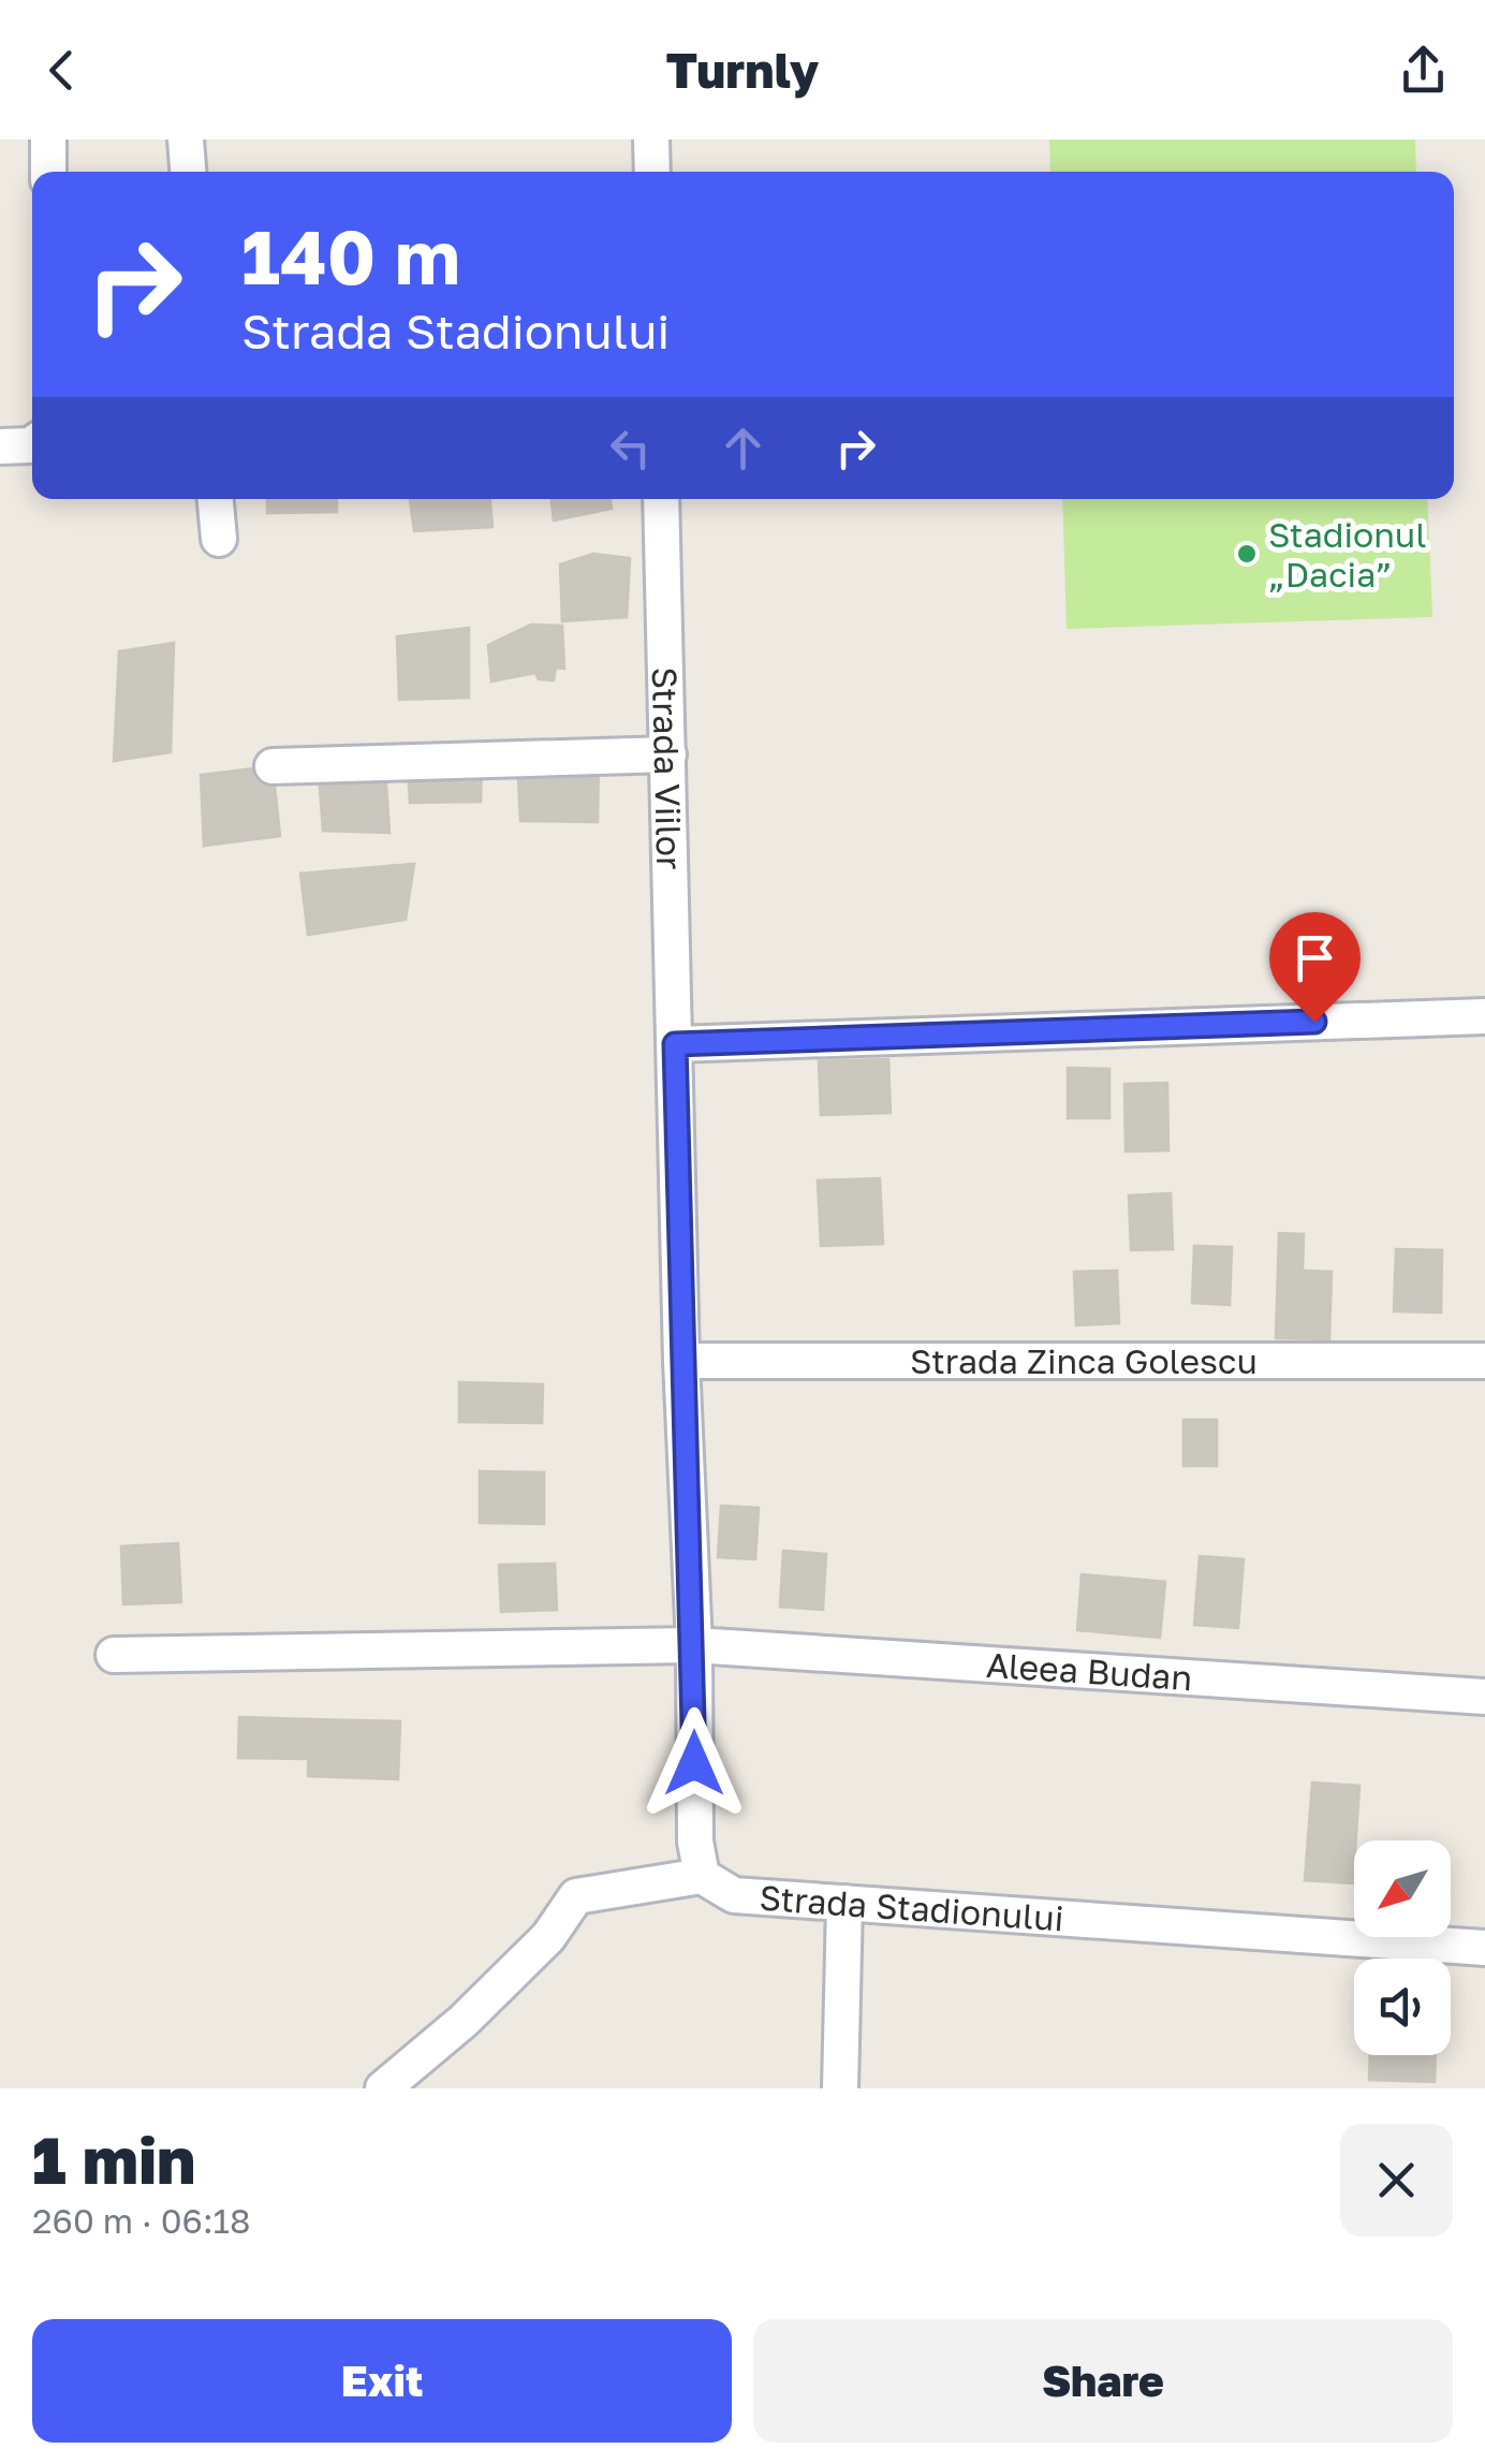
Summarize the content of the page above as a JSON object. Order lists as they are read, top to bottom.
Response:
{
  "streets": {
    "street": [
      "Strada Viilor",
      "Strada Zinca Golescu",
      "Aleea Budan",
      "Strada Stadionului"
    ]
  },
  "places": ["Stadionul „Dacia”"],
  "north": "bottom left",
  "page": {
    "header": "Turnly",
    "turn": ["140 m", "Strada Stadionului"],
    "heading": ["1 min", "260 m · 06:18"],
    "buttons": ["Exit", "Share"]
  }
}
